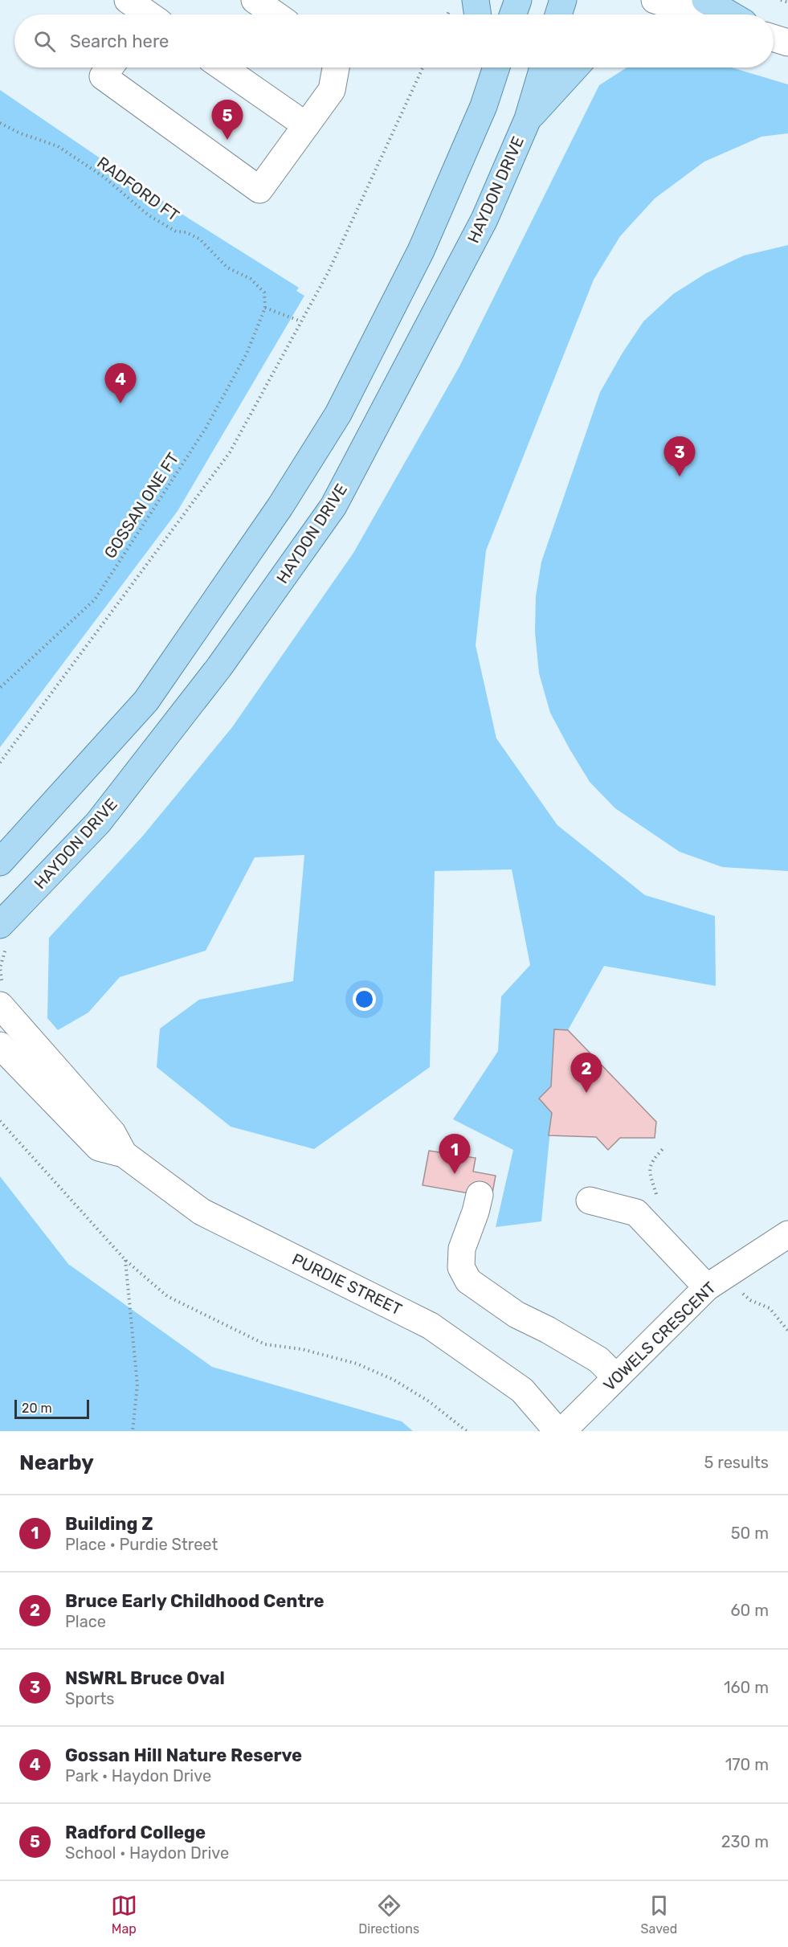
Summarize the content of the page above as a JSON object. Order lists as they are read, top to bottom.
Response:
{
  "streets": {
    "main road": ["HAYDON DRIVE"],
    "street": ["PURDIE STREET", "VOWELS CRESCENT"],
    "path": ["RADFORD FT", "GOSSAN ONE FT"]
  },
  "crossings": [
    ["RADFORD FT", "GOSSAN ONE FT"]
  ],
  "scale_bar": "20 m",
  "page": {
    "search": "Search here",
    "pins": [
      "5",
      "4",
      "3",
      "2",
      "1"
    ],
    "scale": "20 m",
    "heading": ["Nearby", "5 results"],
    "list": [
      {
        "mark": "1",
        "name": "Building Z",
        "note": "Place · Purdie Street",
        "value": "50 m"
      },
      {
        "mark": "2",
        "name": "Bruce Early Childhood Centre",
        "note": "Place",
        "value": "60 m"
      },
      {
        "mark": "3",
        "name": "NSWRL Bruce Oval",
        "note": "Sports",
        "value": "160 m"
      },
      {
        "mark": "4",
        "name": "Gossan Hill Nature Reserve",
        "note": "Park · Haydon Drive",
        "value": "170 m"
      },
      {
        "mark": "5",
        "name": "Radford College",
        "note": "School · Haydon Drive",
        "value": "230 m"
      }
    ],
    "nav": ["Map", "Directions", "Saved"]
  }
}
